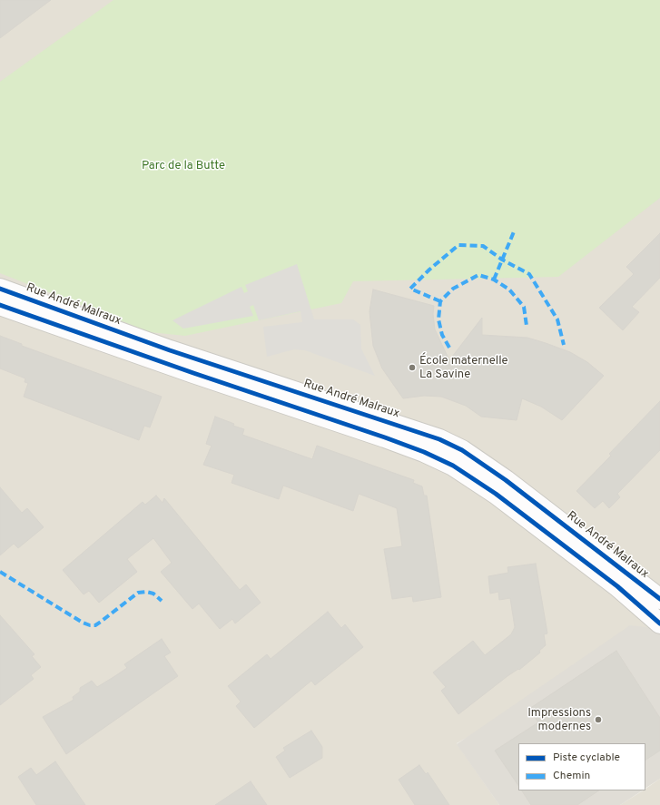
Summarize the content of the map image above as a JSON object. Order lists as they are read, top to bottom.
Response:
{
  "streets": {
    "street": ["Rue André Malraux"]
  },
  "parks": ["Parc de la Butte"],
  "places": ["École maternelle La Savine", "Impressions modernes"],
  "legend": ["Piste cyclable", "Chemin"]
}
